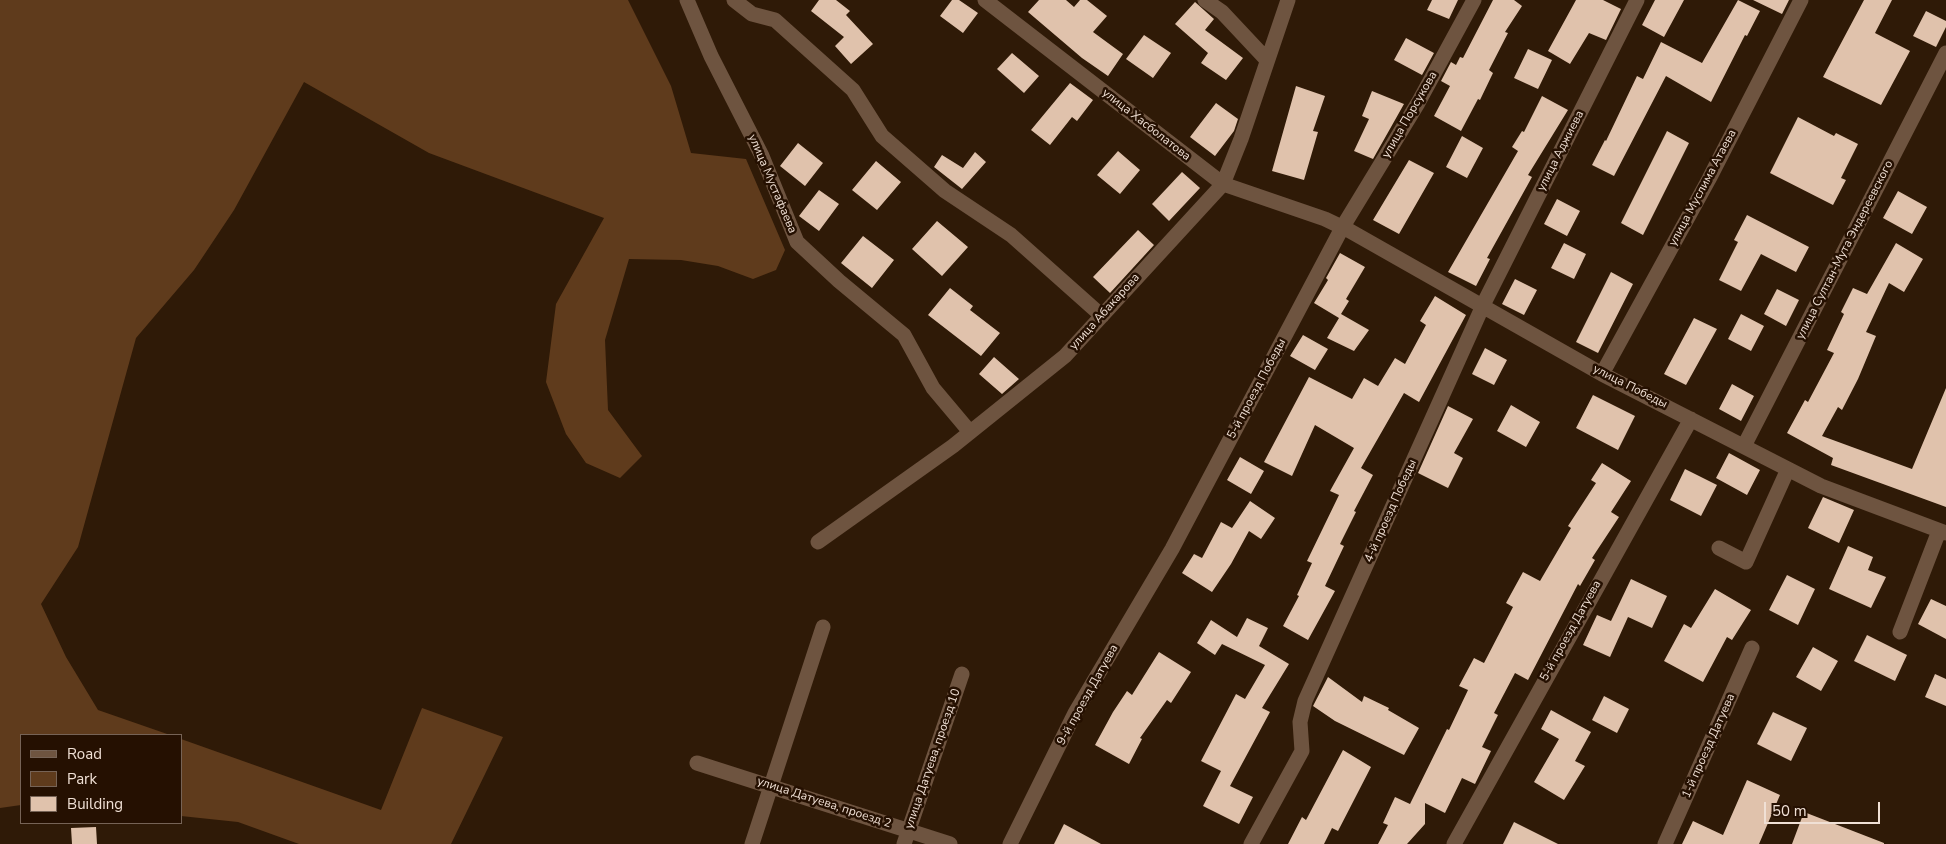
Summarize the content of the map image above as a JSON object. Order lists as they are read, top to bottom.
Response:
{
  "streets": {
    "street": [
      "улица Порсукова",
      "улица Хасболатова",
      "улица Аджиева",
      "улица Мустафаева",
      "улица Муслима Атаева",
      "улица Султан-Мута Эндереевского",
      "улица Абакарова",
      "улица Победы",
      "5-й проезд Победы",
      "4-й проезд Победы",
      "5-й проезд Датуева",
      "9-й проезд Датуева",
      "1-й проезд Датуева",
      "улица Датуева, проезд 10",
      "улица Датуева, проезд 2"
    ]
  },
  "crossings": [
    ["улица Порсукова", "улица Победы"],
    ["улица Порсукова", "5-й проезд Победы"],
    ["улица Хасболатова", "улица Абакарова"],
    ["улица Хасболатова", "улица Победы"],
    ["улица Аджиева", "улица Победы"],
    ["улица Аджиева", "4-й проезд Победы"],
    ["улица Мустафаева", "улица Абакарова"],
    ["улица Муслима Атаева", "улица Победы"],
    ["улица Султан-Мута Эндереевского", "улица Победы"],
    ["улица Победы", "5-й проезд Победы"],
    ["улица Победы", "4-й проезд Победы"],
    ["улица Победы", "5-й проезд Датуева"],
    ["5-й проезд Победы", "9-й проезд Датуева"],
    ["улица Датуева, проезд 10", "улица Датуева, проезд 2"]
  ],
  "legend": ["Road", "Park", "Building"],
  "scale_bar": "50 m"
}
